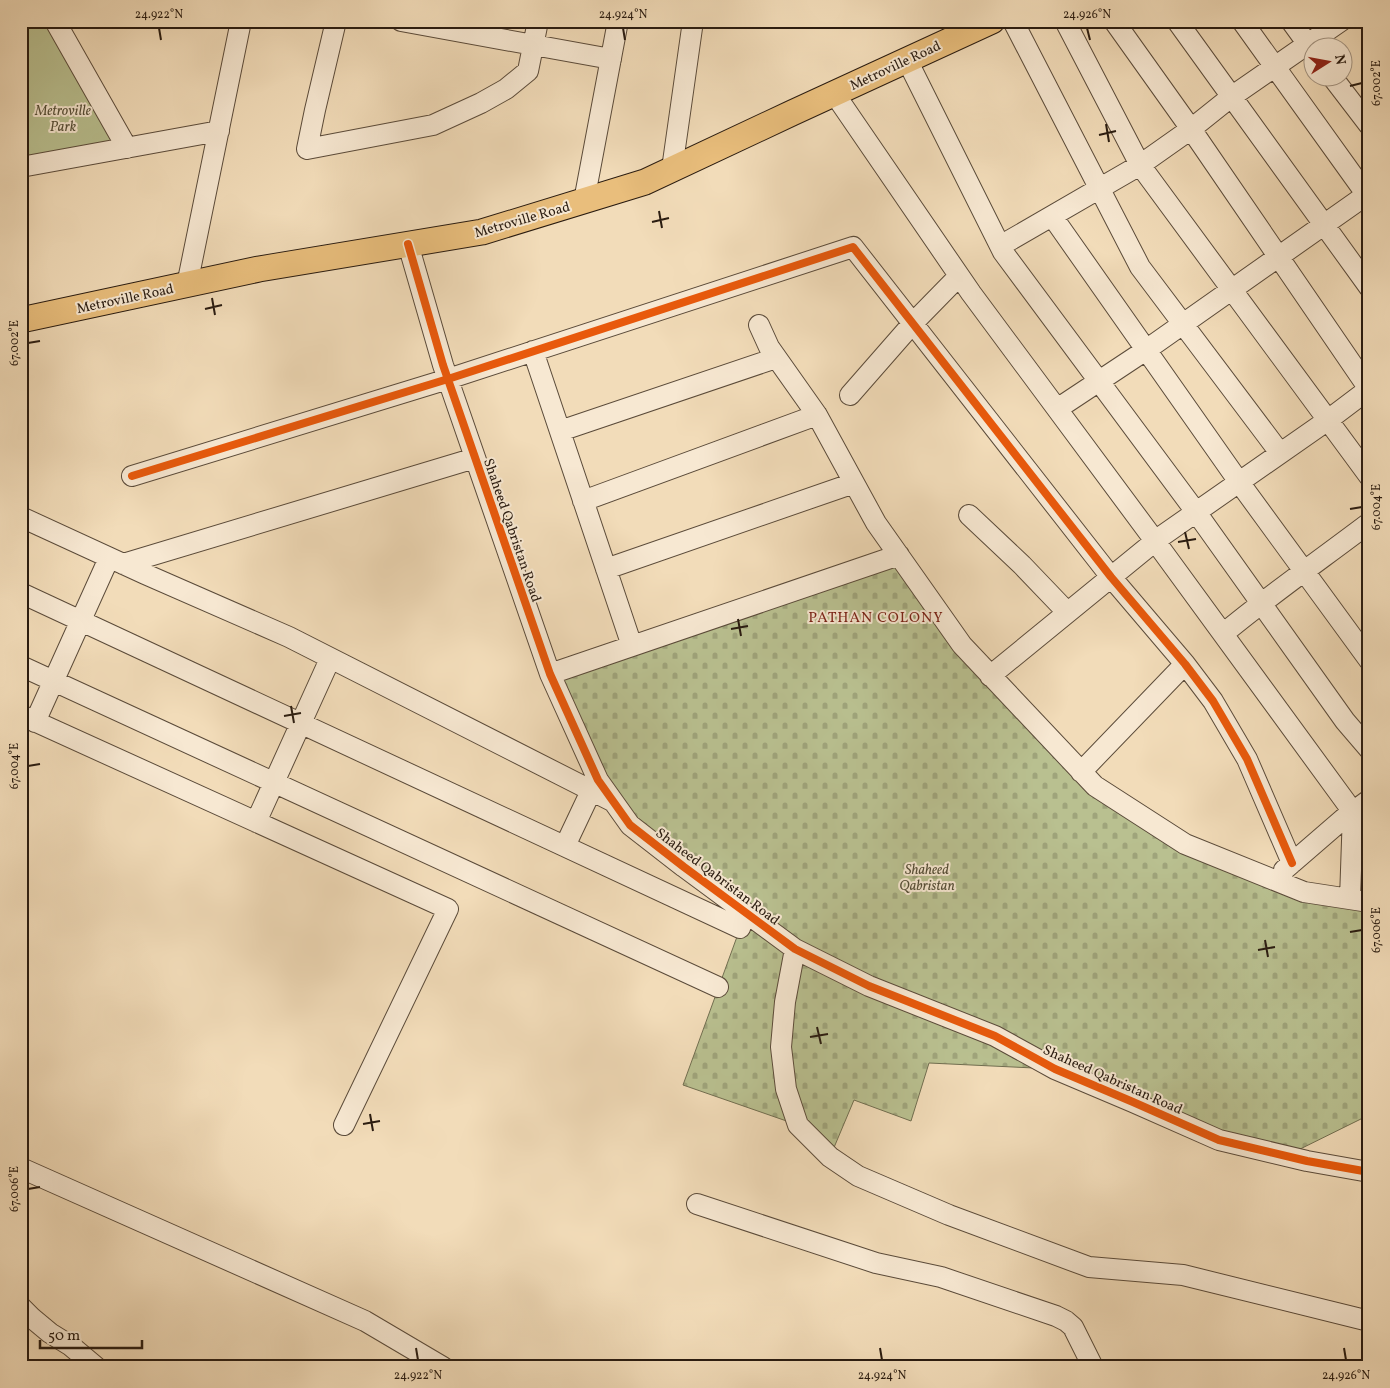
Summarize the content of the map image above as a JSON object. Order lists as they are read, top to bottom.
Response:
{
  "streets": {
    "main road": ["Metroville Road"],
    "street": ["Shaheed Qabristan Road"]
  },
  "crossings": [
    ["Metroville Road", "Shaheed Qabristan Road"]
  ],
  "districts": ["PATHAN COLONY"],
  "parks": ["Metroville Park", "Shaheed Qabristan"],
  "scale_bar": "50 m",
  "north": "right",
  "coordinates": [
    "24.922°N",
    "24.924°N",
    "24.926°N",
    "67.002°E",
    "67.004°E",
    "67.006°E"
  ]
}
